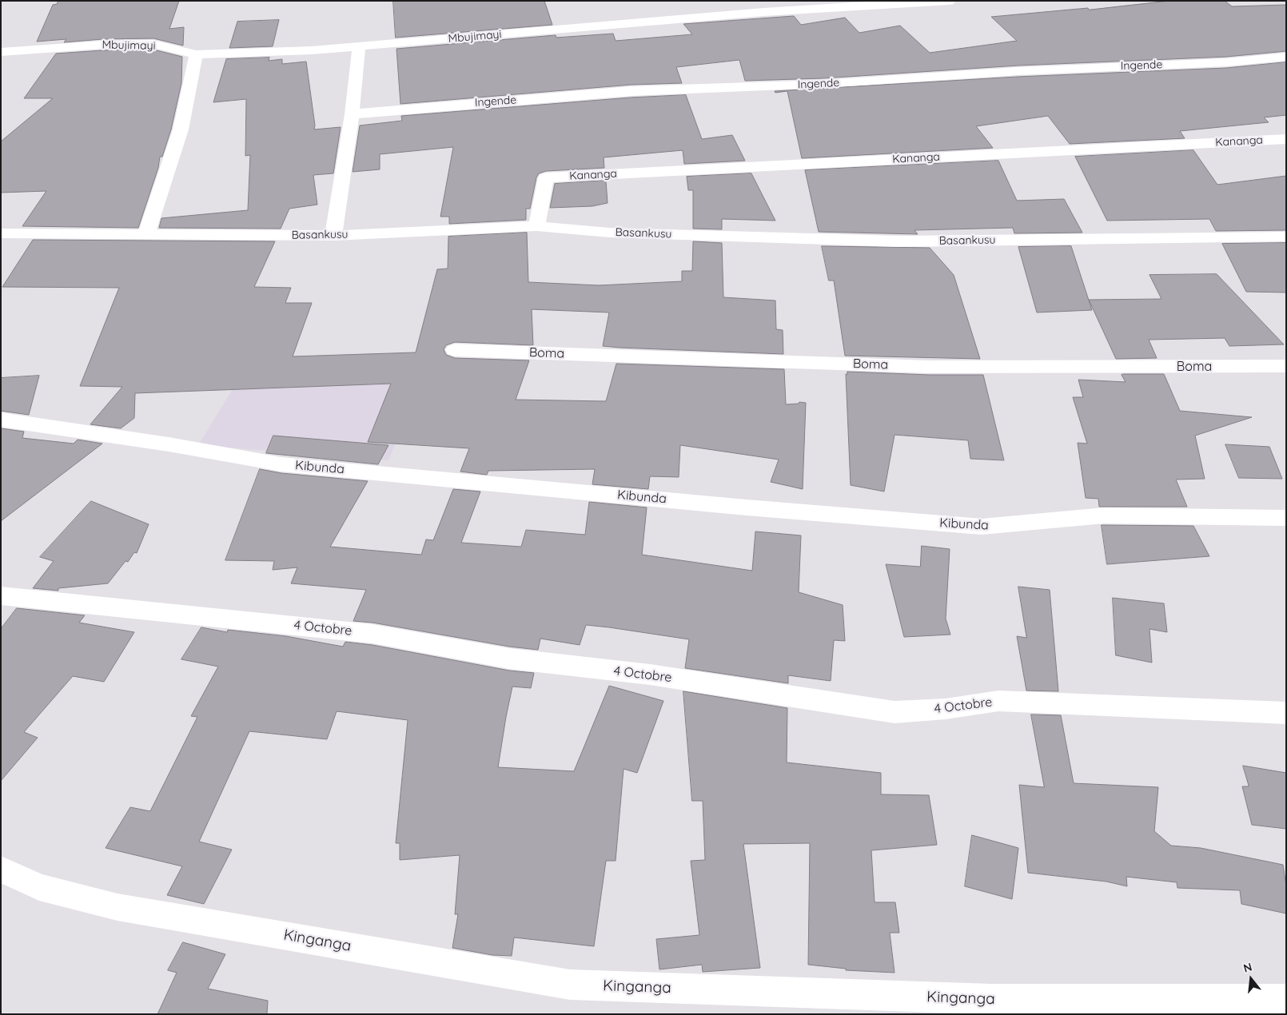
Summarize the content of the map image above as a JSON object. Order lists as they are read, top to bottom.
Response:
{
  "streets": {
    "street": [
      "Mbujimayi",
      "Ingende",
      "Kananga",
      "Basankusu",
      "Boma",
      "Kibunda",
      "4 Octobre",
      "Kinganga"
    ]
  },
  "crossings": [
    ["Kananga", "Basankusu"]
  ],
  "north": "top"
}
